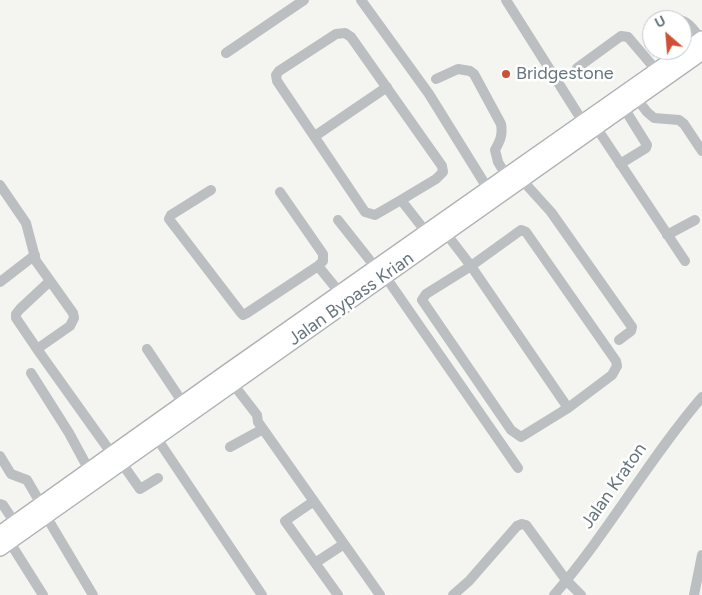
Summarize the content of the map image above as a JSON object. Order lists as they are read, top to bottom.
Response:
{
  "streets": {
    "highway": ["Jalan Bypass Krian"],
    "street": ["Jalan Kraton"]
  },
  "places": ["Bridgestone"],
  "north": "top left"
}
